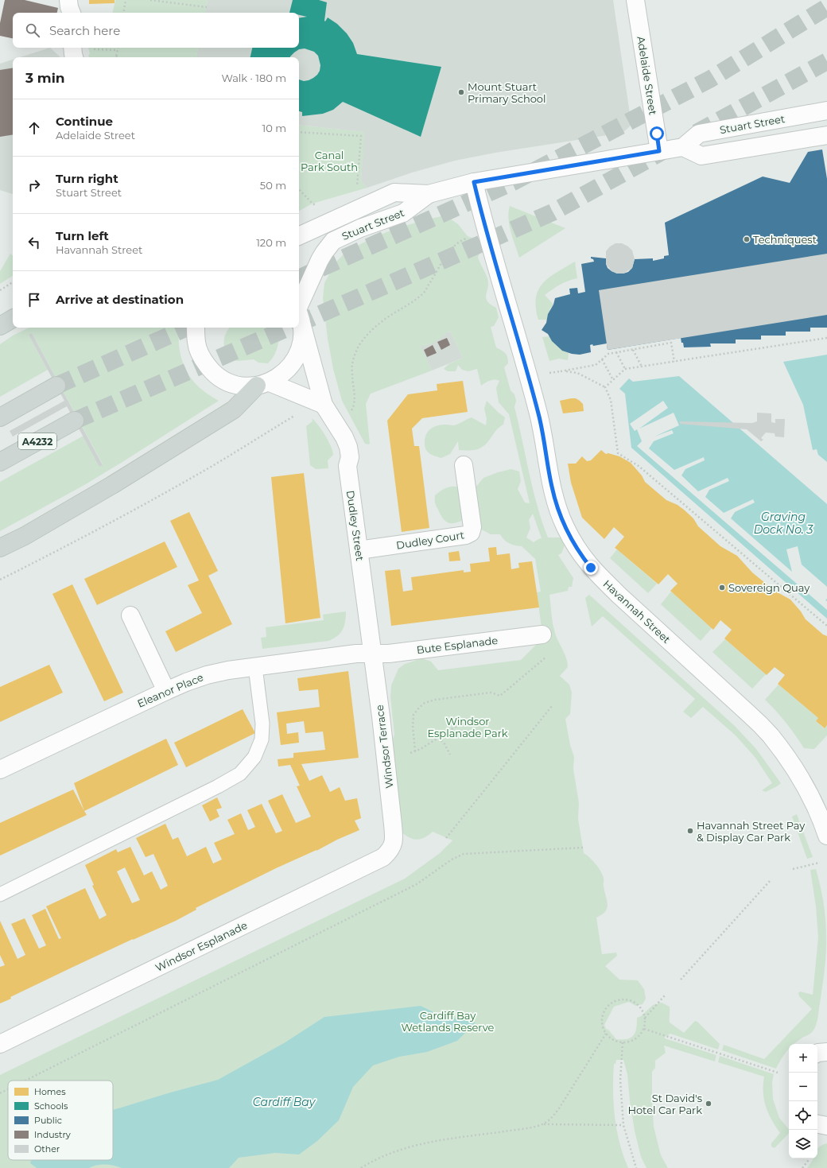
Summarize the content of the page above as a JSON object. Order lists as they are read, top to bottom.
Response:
{
  "streets": {
    "main road": ["A4232"],
    "street": [
      "Adelaide Street",
      "Stuart Street",
      "Dudley Street",
      "Dudley Court",
      "Havannah Street",
      "Bute Esplanade",
      "Eleanor Place",
      "Windsor Terrace",
      "Windsor Esplanade"
    ]
  },
  "crossings": [
    ["Adelaide Street", "Stuart Street"],
    ["Stuart Street", "Dudley Street"],
    ["Stuart Street", "Havannah Street"],
    ["Dudley Street", "Dudley Court"],
    ["Dudley Street", "Bute Esplanade"],
    ["Dudley Street", "Eleanor Place"],
    ["Dudley Street", "Windsor Terrace"],
    ["Bute Esplanade", "Eleanor Place"],
    ["Bute Esplanade", "Windsor Terrace"],
    ["Eleanor Place", "Windsor Terrace"],
    ["Windsor Terrace", "Windsor Esplanade"]
  ],
  "water": ["Graving Dock No. 3", "Cardiff Bay"],
  "parks": ["Canal Park South", "Windsor Esplanade Park", "Cardiff Bay Wetlands Reserve"],
  "places": [
    "Mount Stuart Primary School",
    "Techniquest",
    "Sovereign Quay",
    "Havannah Street Pay & Display Car Park",
    "St David's Hotel Car Park"
  ],
  "legend": [
    "Homes",
    "Schools",
    "Public",
    "Industry",
    "Other"
  ],
  "page": {
    "search": "Search here",
    "heading": ["3 min", "Walk · 180 m"],
    "list": [
      ["Continue", "Adelaide Street", "10 m"],
      ["Turn right", "Stuart Street", "50 m"],
      ["Turn left", "Havannah Street", "120 m"],
      "Arrive at destination"
    ],
    "map_buttons": ["+", "−"]
  }
}
